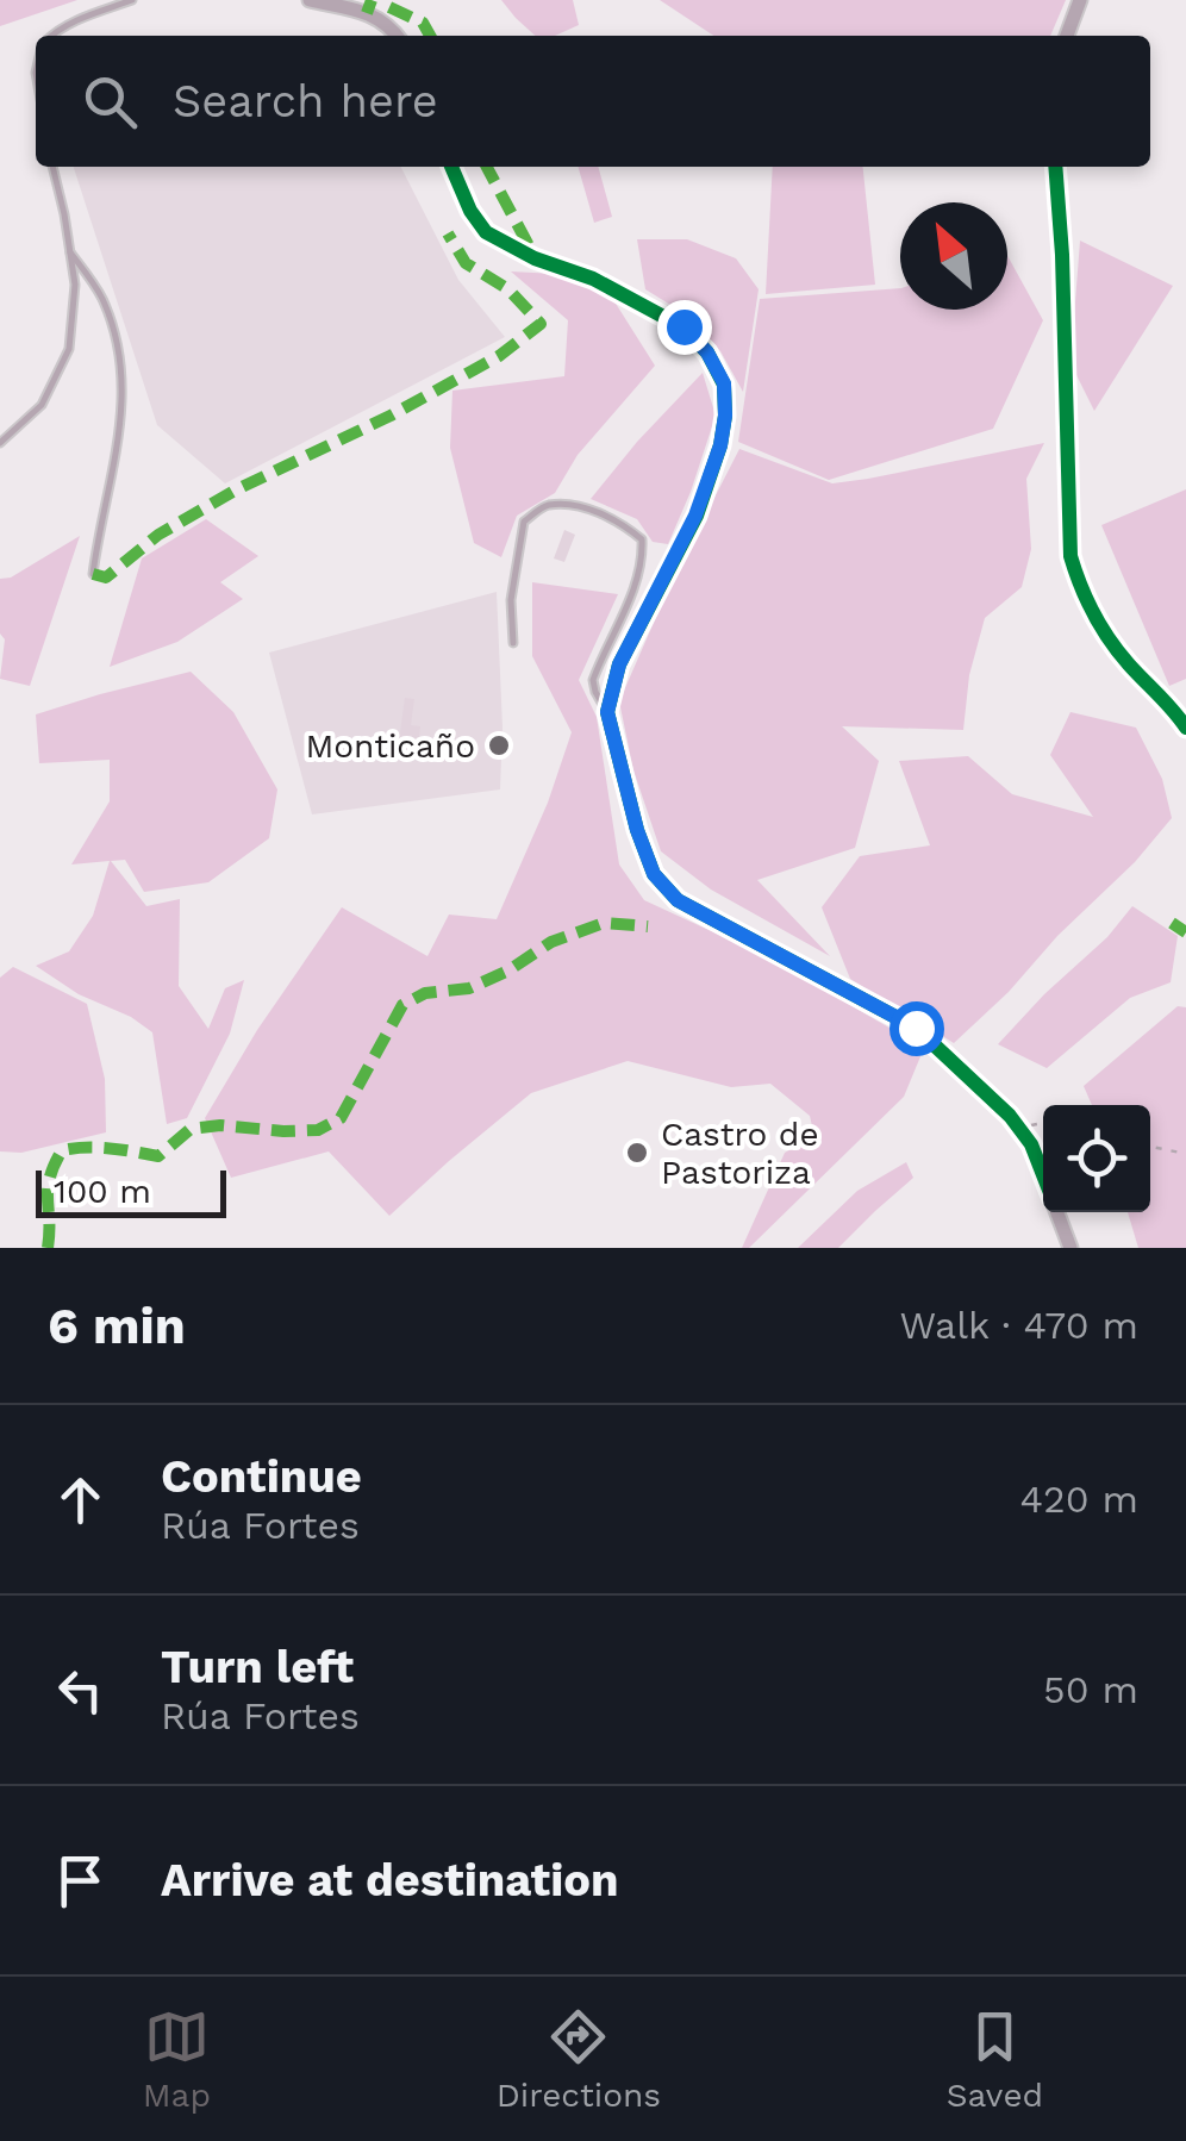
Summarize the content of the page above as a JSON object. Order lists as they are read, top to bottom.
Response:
{
  "places": ["Monticaño", "Castro de Pastoriza"],
  "scale_bar": "100 m",
  "north": "top left",
  "page": {
    "search": "Search here",
    "scale": "100 m",
    "heading": ["6 min", "Walk · 470 m"],
    "list": [
      ["Continue", "Rúa Fortes", "420 m"],
      ["Turn left", "Rúa Fortes", "50 m"],
      "Arrive at destination"
    ],
    "nav": ["Map", "Directions", "Saved"]
  }
}
